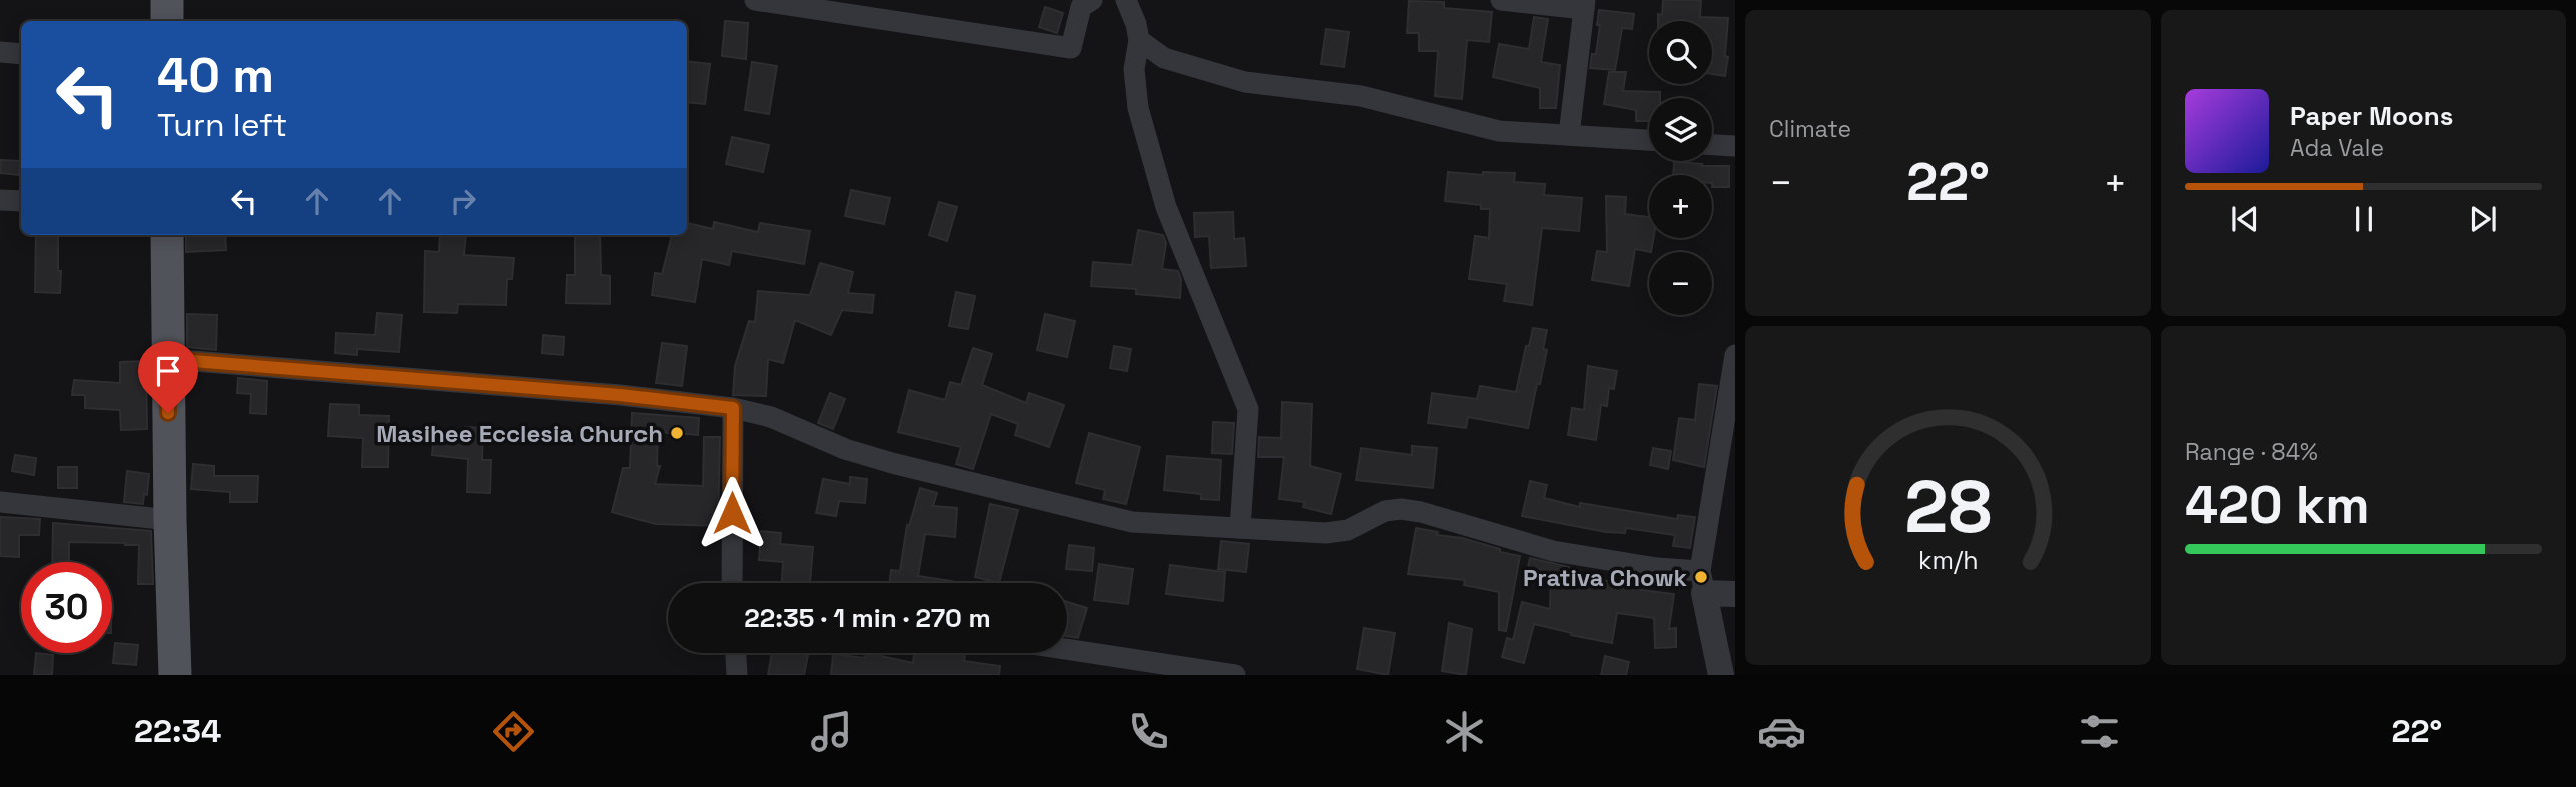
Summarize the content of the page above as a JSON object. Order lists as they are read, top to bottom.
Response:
{
  "places": ["Masihee Ecclesia Church", "Prativa Chowk"],
  "page": {
    "tile": [
      "Climate",
      ["Range · 84%", "420 km"]
    ],
    "map_buttons": ["+", "−"],
    "turn": ["40 m", "Turn left"],
    "song": ["Paper Moons", "Ada Vale"],
    "heat": ["−", "22°", "+"],
    "limit": "30",
    "trip": "22:35 · 1 min · 270 m",
    "tabs": ["22:34", "22°"],
    "gauge": ["28", "km/h"]
  }
}
